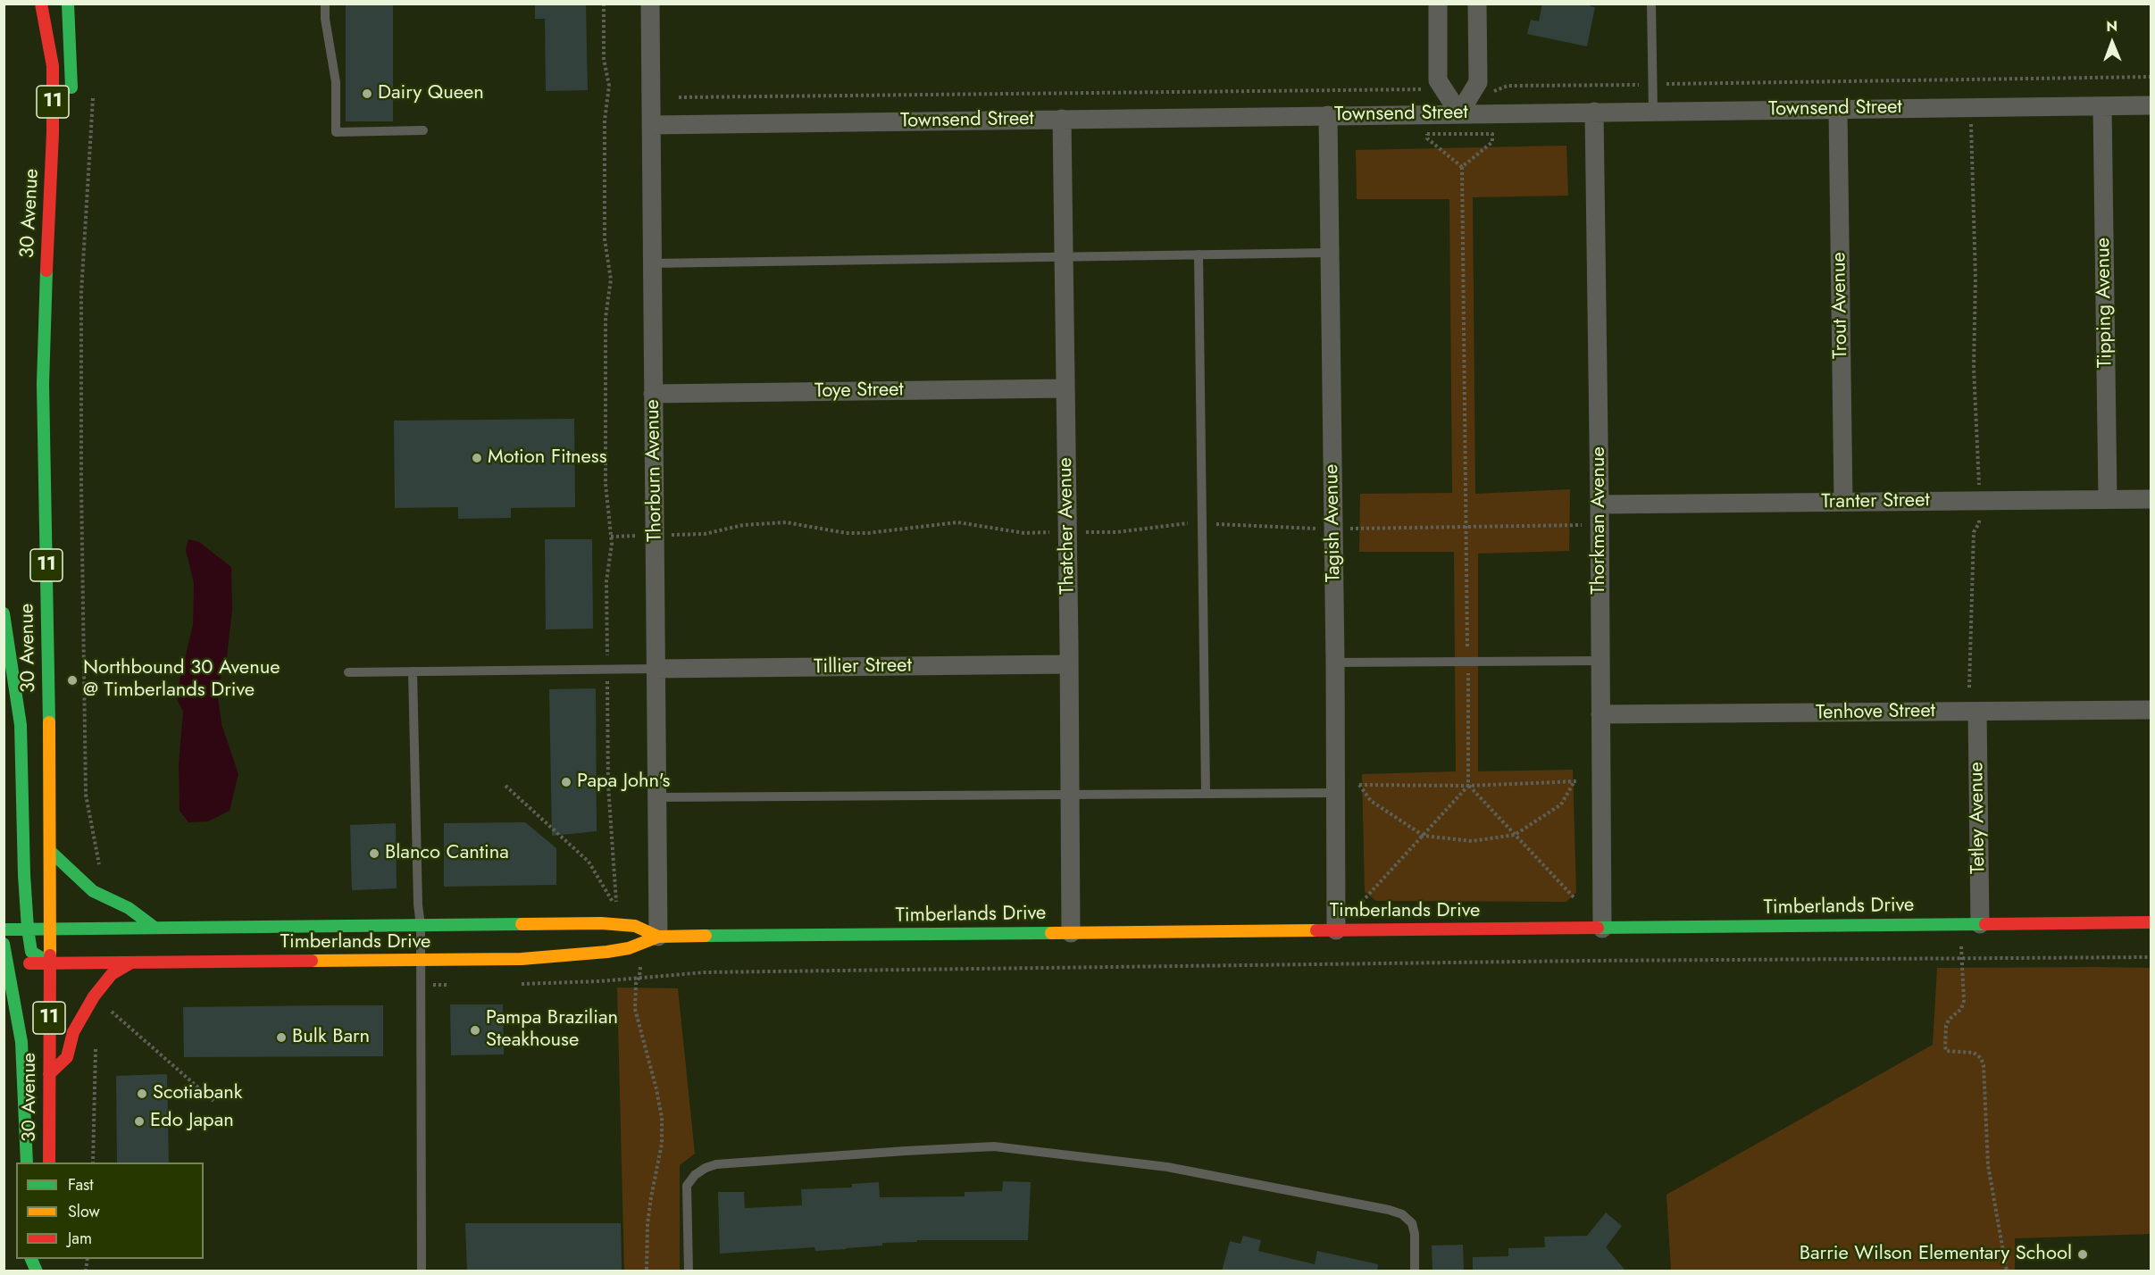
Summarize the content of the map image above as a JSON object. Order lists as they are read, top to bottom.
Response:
{
  "streets": {
    "street": [
      "11",
      "Townsend Street",
      "30 Avenue",
      "Tipping Avenue",
      "Trout Avenue",
      "Toye Street",
      "Thorburn Avenue",
      "Tranter Street",
      "Thorkman Avenue",
      "Tagish Avenue",
      "Thatcher Avenue",
      "Tillier Street",
      "Tenhove Street",
      "Tetley Avenue",
      "Timberlands Drive"
    ]
  },
  "crossings": [
    ["Townsend Street", "Tipping Avenue"],
    ["Townsend Street", "Trout Avenue"],
    ["Townsend Street", "Thorburn Avenue"],
    ["Townsend Street", "Thorkman Avenue"],
    ["Townsend Street", "Tagish Avenue"],
    ["Townsend Street", "Thatcher Avenue"],
    ["30 Avenue", "Timberlands Drive"],
    ["Tipping Avenue", "Tranter Street"],
    ["Trout Avenue", "Tranter Street"],
    ["Toye Street", "Thorburn Avenue"],
    ["Toye Street", "Thatcher Avenue"],
    ["Thorburn Avenue", "Tillier Street"],
    ["Thorburn Avenue", "Timberlands Drive"],
    ["Tranter Street", "Thorkman Avenue"],
    ["Thorkman Avenue", "Tenhove Street"],
    ["Thorkman Avenue", "Timberlands Drive"],
    ["Tagish Avenue", "Timberlands Drive"],
    ["Thatcher Avenue", "Tillier Street"],
    ["Thatcher Avenue", "Timberlands Drive"],
    ["Tenhove Street", "Tetley Avenue"],
    ["Tetley Avenue", "Timberlands Drive"]
  ],
  "places": [
    "Dairy Queen",
    "Motion Fitness",
    "Northbound 30 Avenue @ Timberlands Drive",
    "Papa John's",
    "Blanco Cantina",
    "Pampa Brazilian Steakhouse",
    "Bulk Barn",
    "Scotiabank",
    "Edo Japan",
    "Barrie Wilson Elementary School"
  ],
  "legend": ["Fast", "Slow", "Jam"],
  "north": "top"
}
